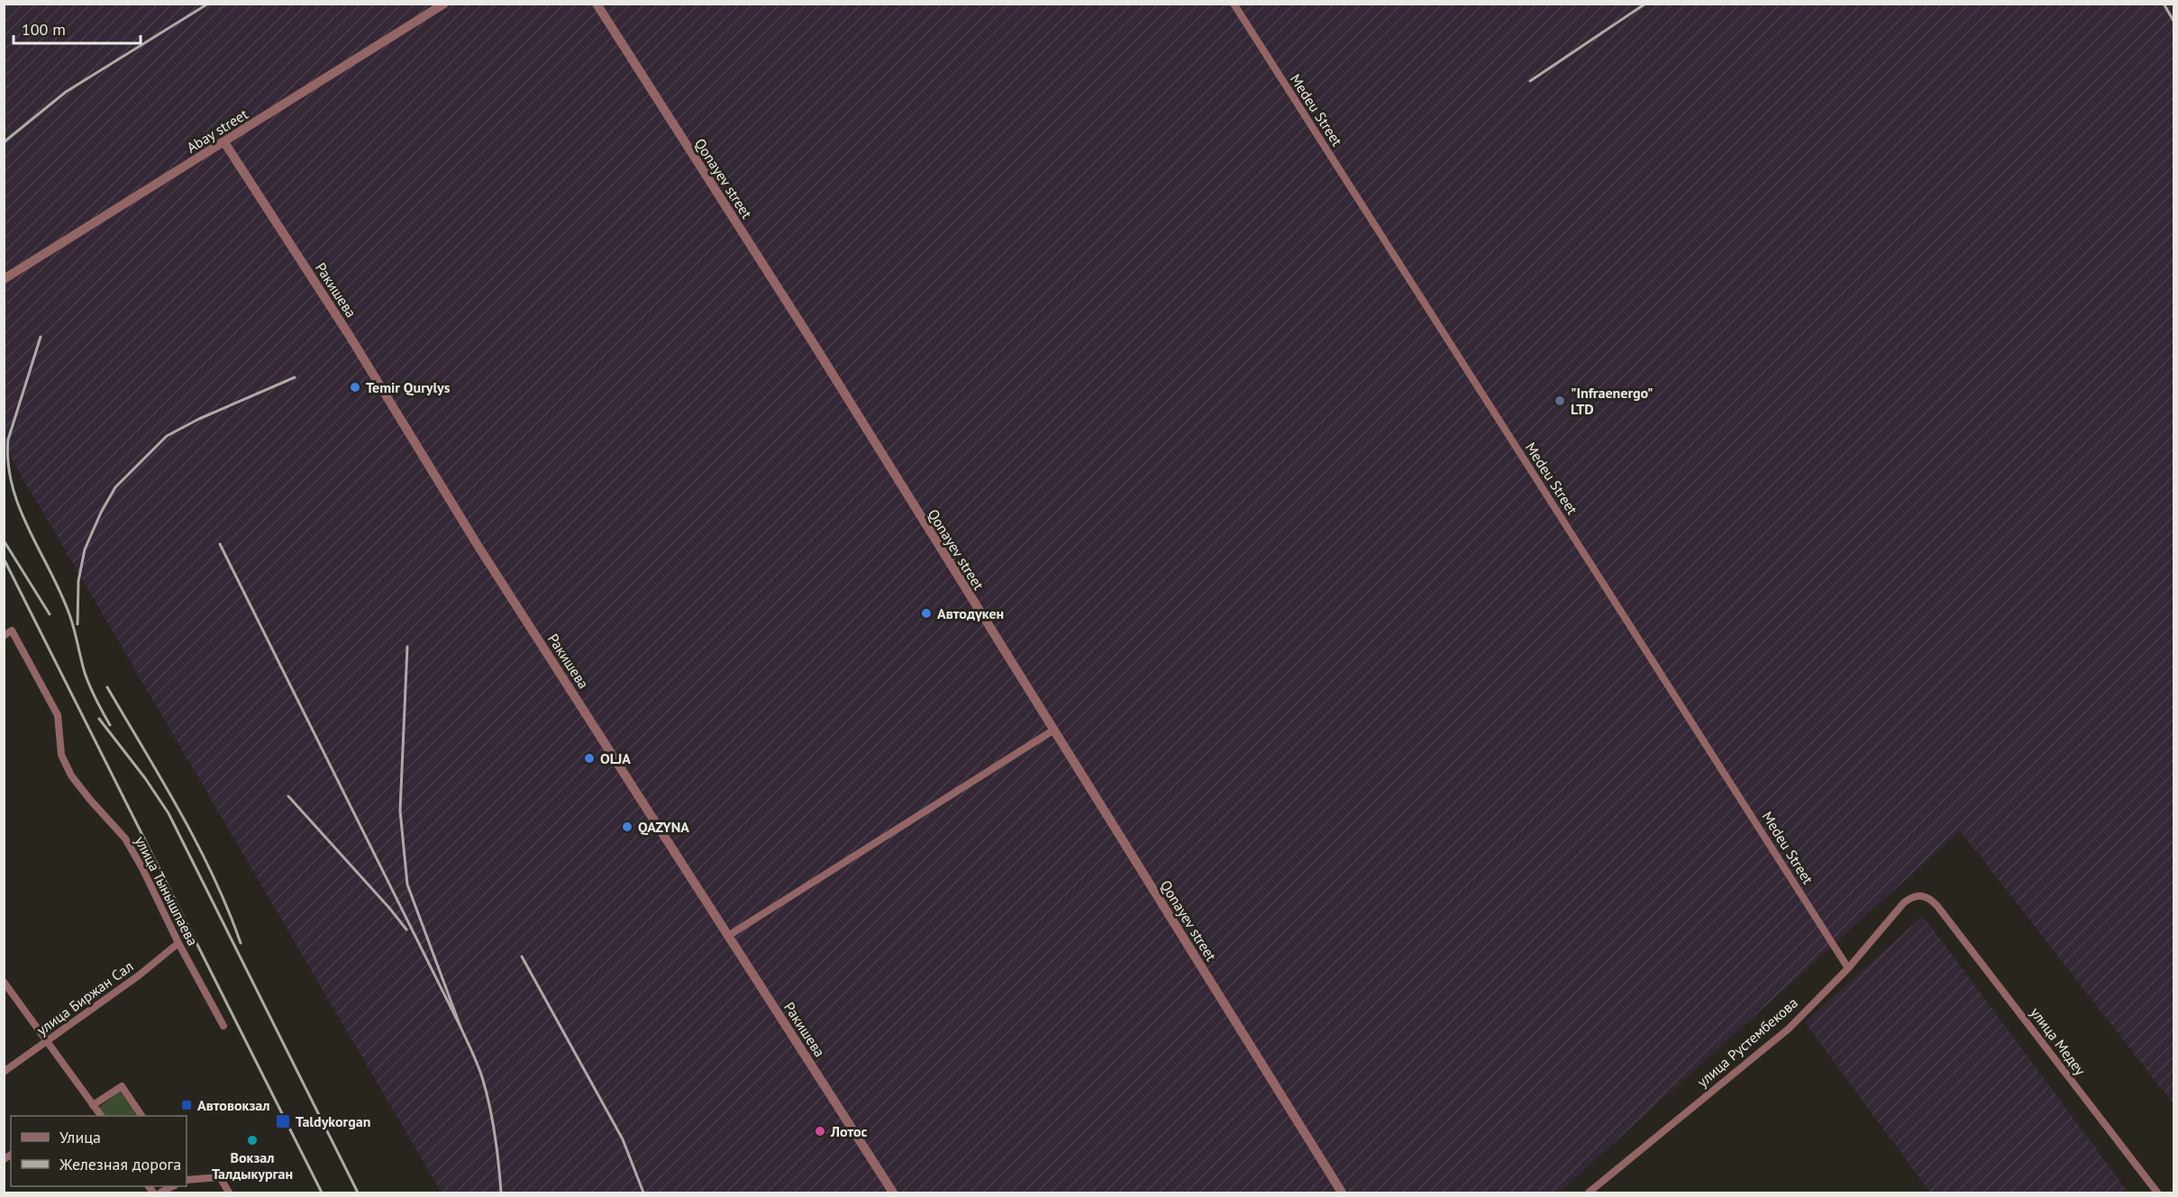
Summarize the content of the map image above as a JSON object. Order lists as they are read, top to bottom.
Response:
{
  "streets": {
    "street": [
      "Medeu Street",
      "Abay street",
      "Qonayev street",
      "Ракишева",
      "улица Тынышпаева",
      "улица Биржан Сал",
      "улица Медеу",
      "улица Рустембекова"
    ]
  },
  "crossings": [
    ["Medeu Street", "улица Рустембекова"],
    ["Abay street", "Ракишева"],
    ["улица Тынышпаева", "улица Биржан Сал"],
    ["улица Медеу", "улица Рустембекова"]
  ],
  "places": {
    "other": [
      "Temir Qurylys",
      "\"Infraenergo\" LTD",
      "Автодүкен",
      "OLJA",
      "QAZYNA",
      "Лотос",
      "Вокзал Талдыкурган"
    ],
    "transit": ["Автовокзал", "Taldykorgan"]
  },
  "legend": ["Улица", "Железная дорога"],
  "scale_bar": "100 m"
}
